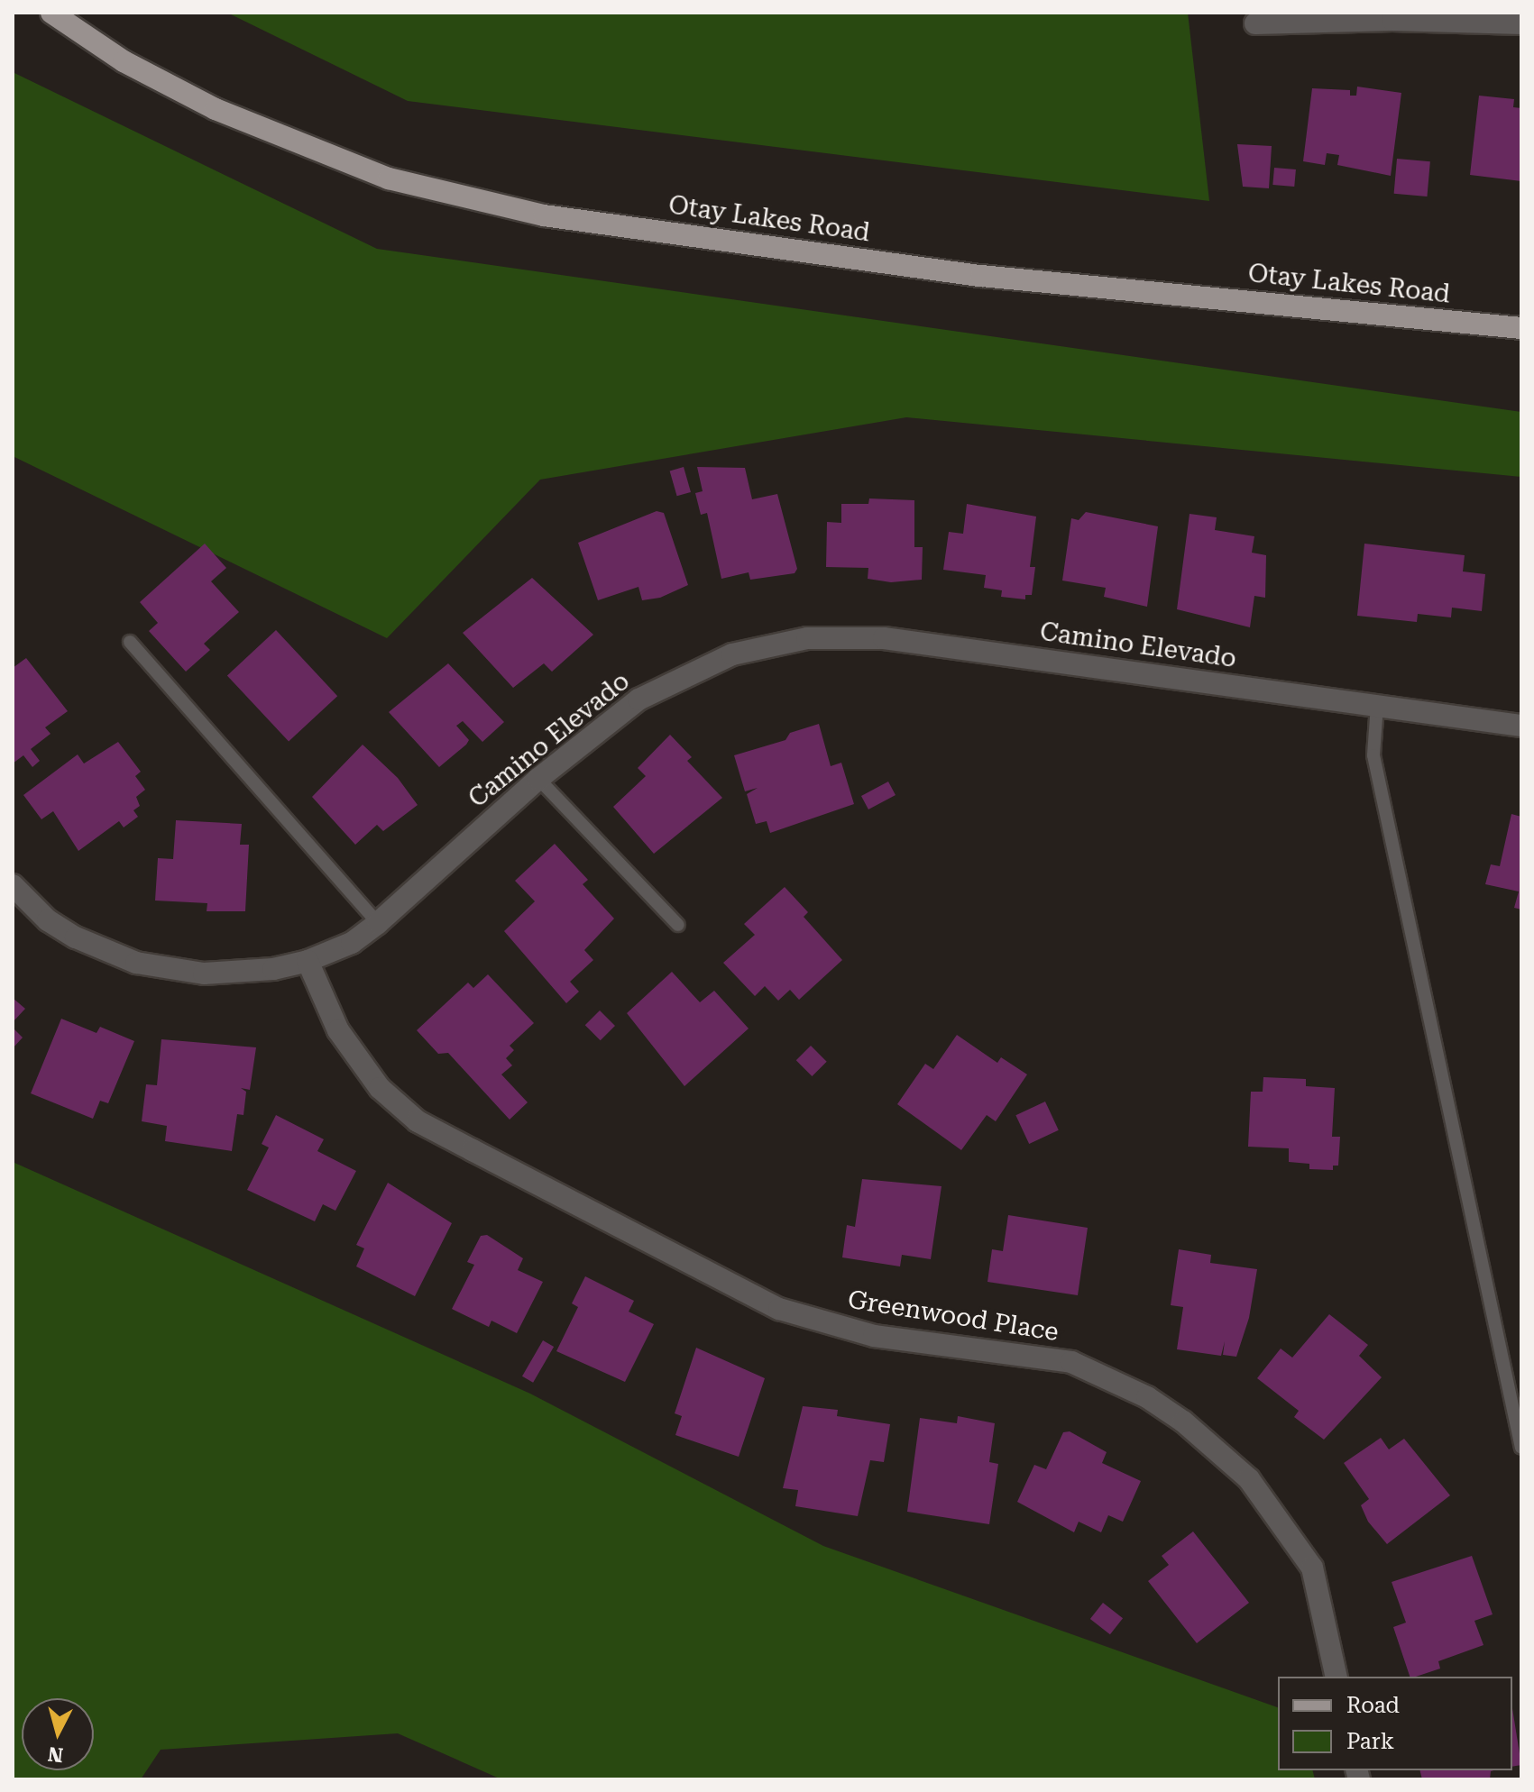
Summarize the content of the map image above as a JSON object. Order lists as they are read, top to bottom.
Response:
{
  "streets": {
    "main road": ["Otay Lakes Road"],
    "street": ["Camino Elevado", "Greenwood Place"]
  },
  "crossings": [
    ["Camino Elevado", "Greenwood Place"]
  ],
  "legend": ["Road", "Park"],
  "north": "bottom"
}
